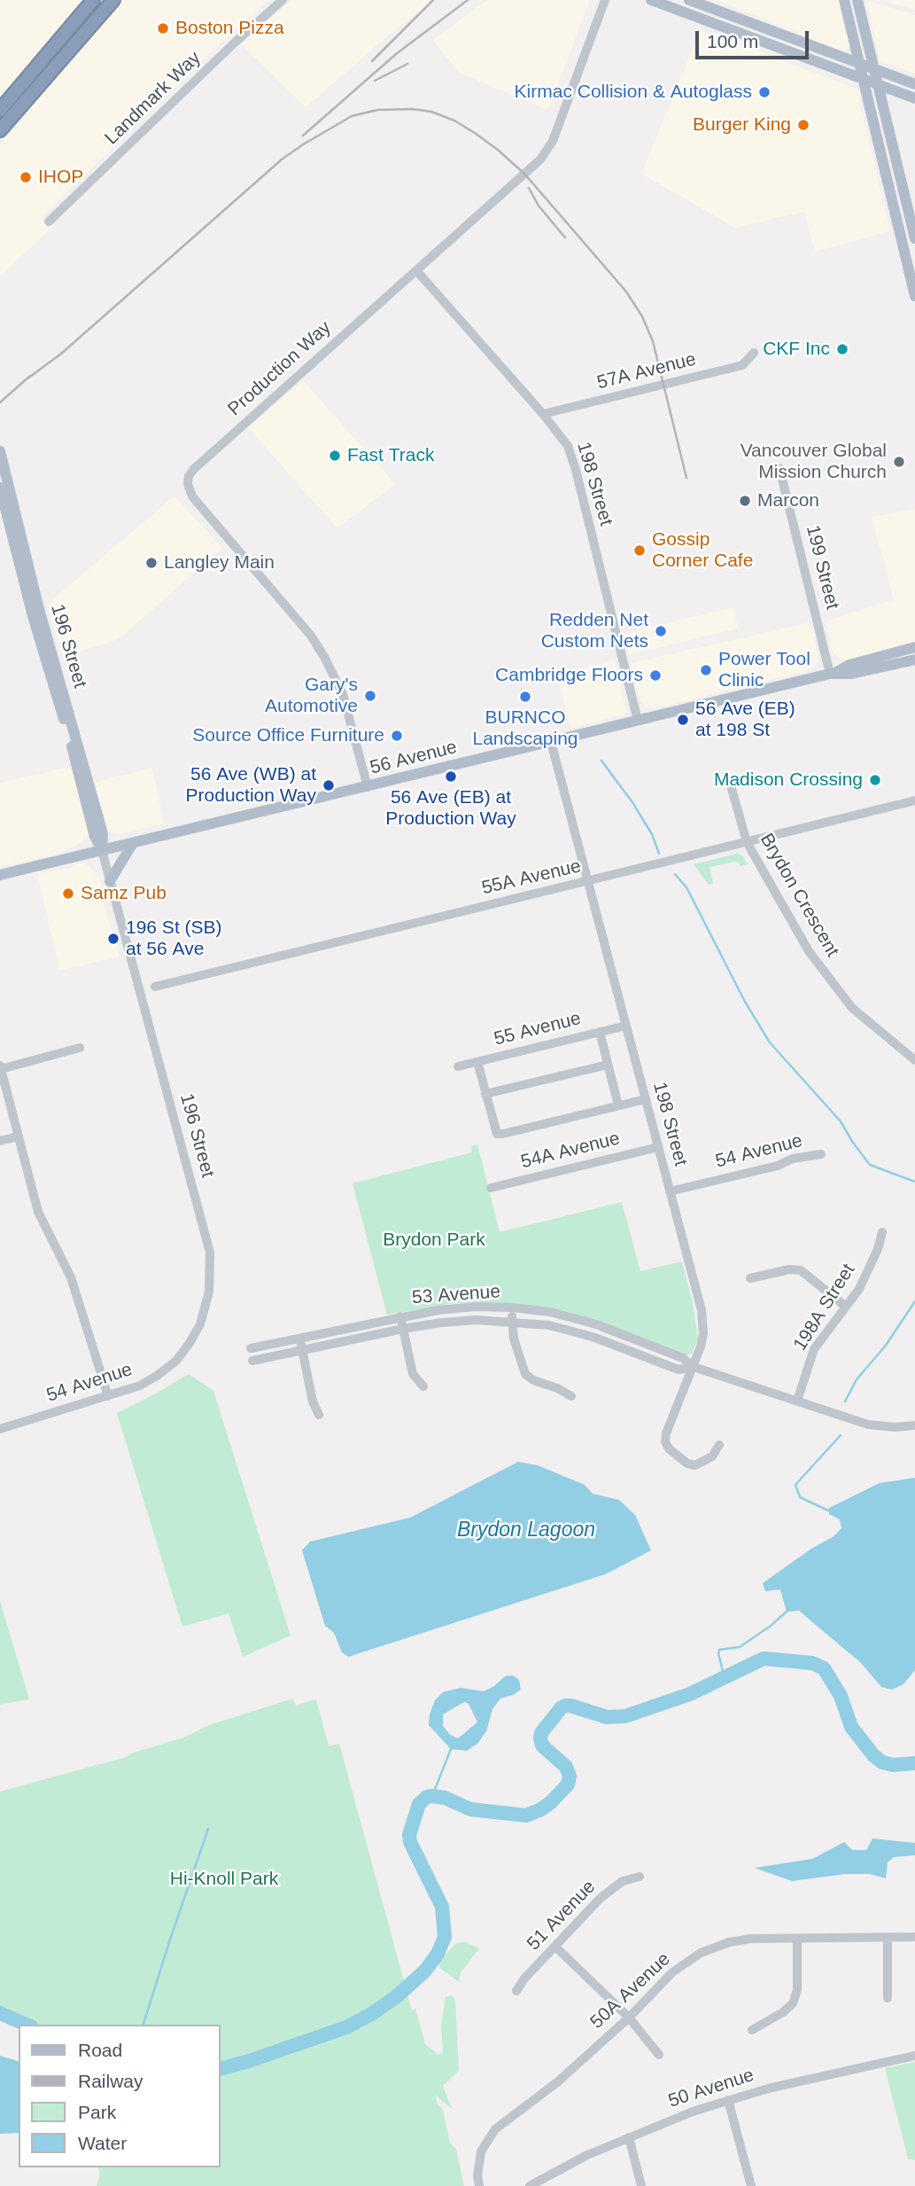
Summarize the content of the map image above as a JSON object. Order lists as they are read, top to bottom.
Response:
{
  "streets": {
    "main road": ["196 Street", "56 Avenue"],
    "street": [
      "Landmark Way",
      "Production Way",
      "57A Avenue",
      "198 Street",
      "199 Street",
      "55A Avenue",
      "Brydon Crescent",
      "55 Avenue",
      "54A Avenue",
      "54 Avenue",
      "53 Avenue",
      "198A Street",
      "51 Avenue",
      "50A Avenue",
      "50 Avenue"
    ]
  },
  "crossings": [
    ["Production Way", "198 Street"],
    ["Production Way", "56 Avenue"],
    ["57A Avenue", "198 Street"],
    ["198 Street", "56 Avenue"],
    ["198 Street", "55A Avenue"],
    ["198 Street", "55 Avenue"],
    ["198 Street", "54A Avenue"],
    ["198 Street", "54 Avenue"],
    ["198 Street", "53 Avenue"],
    ["199 Street", "56 Avenue"],
    ["196 Street", "56 Avenue"],
    ["196 Street", "54 Avenue"],
    ["55A Avenue", "Brydon Crescent"],
    ["53 Avenue", "198A Street"]
  ],
  "water": ["Brydon Lagoon"],
  "parks": ["Brydon Park", "Hi-Knoll Park"],
  "places": [
    "Boston Pizza",
    "Kirmac Collision & Autoglass",
    "Burger King",
    "IHOP",
    "CKF Inc",
    "Fast Track",
    "Vancouver Global Mission Church",
    "Marcon",
    "Gossip Corner Cafe",
    "Langley Main",
    "Redden Net Custom Nets",
    "Power Tool Clinic",
    "Cambridge Floors",
    "Gary's Automotive",
    "BURNCO Landscaping",
    "56 Ave (EB) at 198 St",
    "Source Office Furniture",
    "56 Ave (EB) at Production Way",
    "Madison Crossing",
    "56 Ave (WB) at Production Way",
    "Samz Pub",
    "196 St (SB) at 56 Ave"
  ],
  "legend": [
    "Road",
    "Railway",
    "Park",
    "Water"
  ],
  "scale_bar": "100 m"
}
